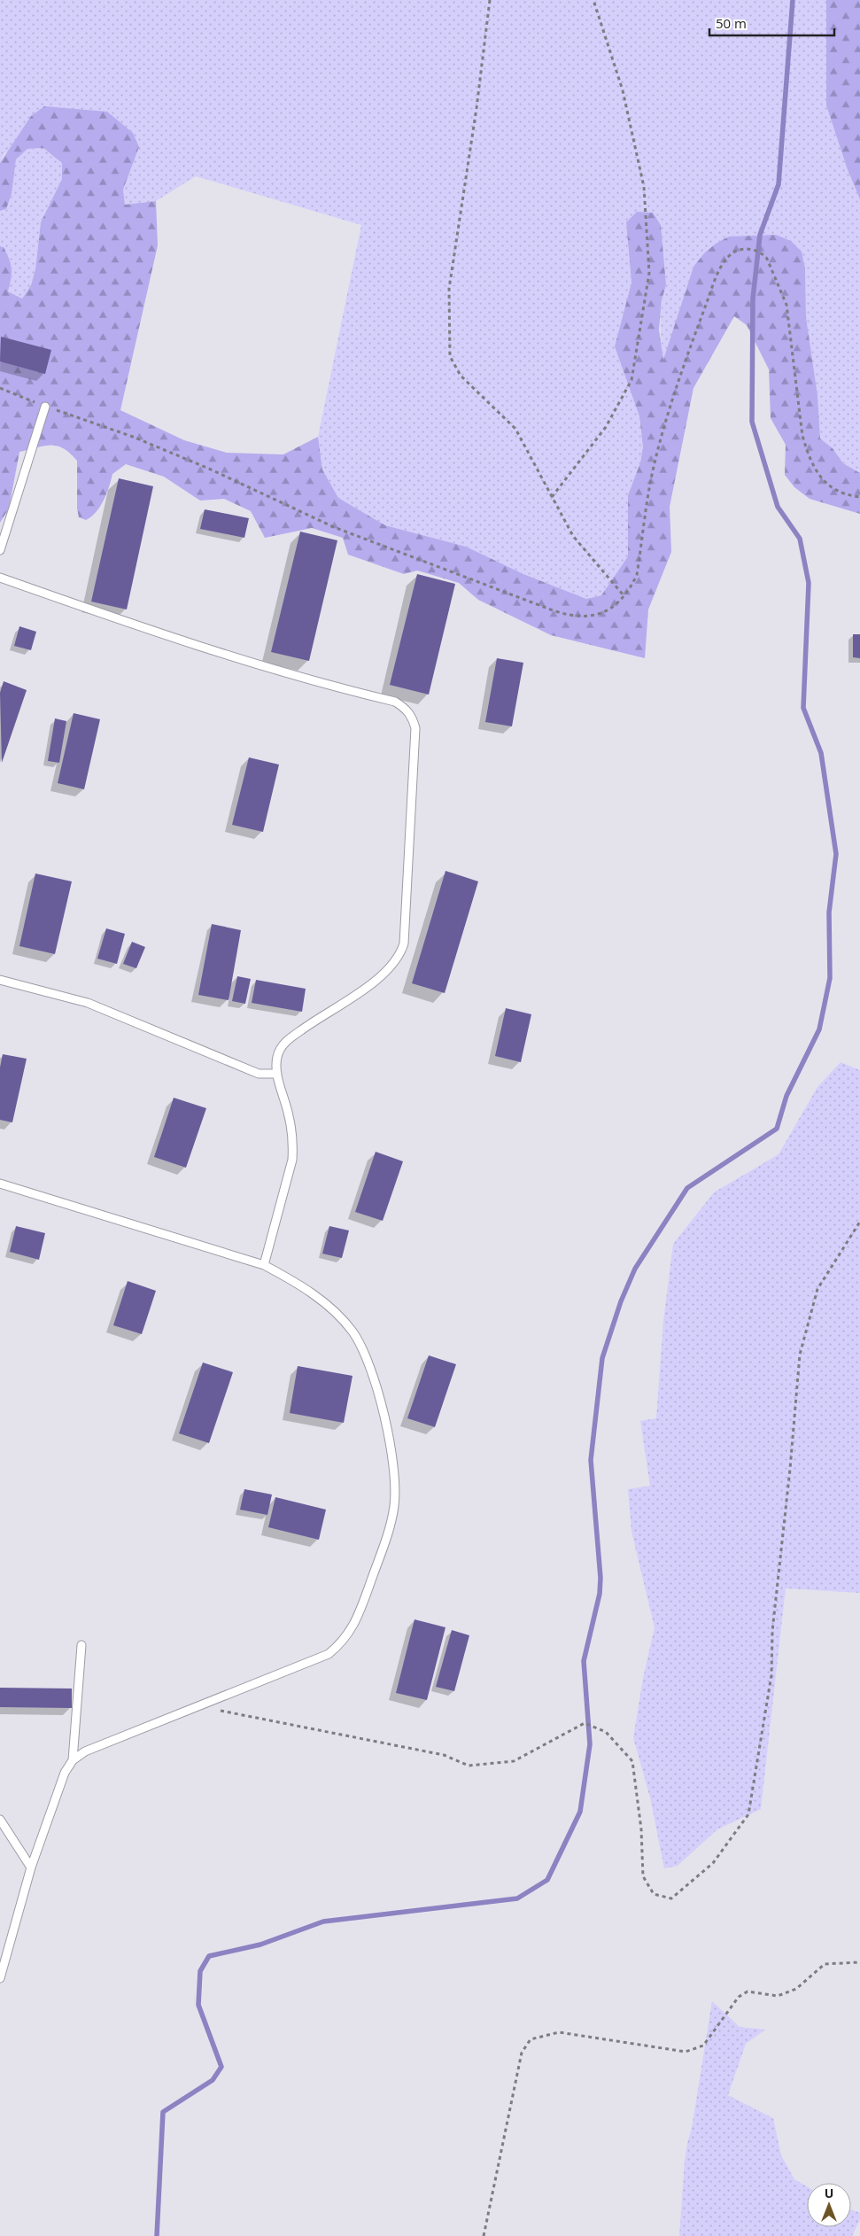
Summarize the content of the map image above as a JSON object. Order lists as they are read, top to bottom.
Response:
{
  "scale_bar": "50 m",
  "north": "top"
}
